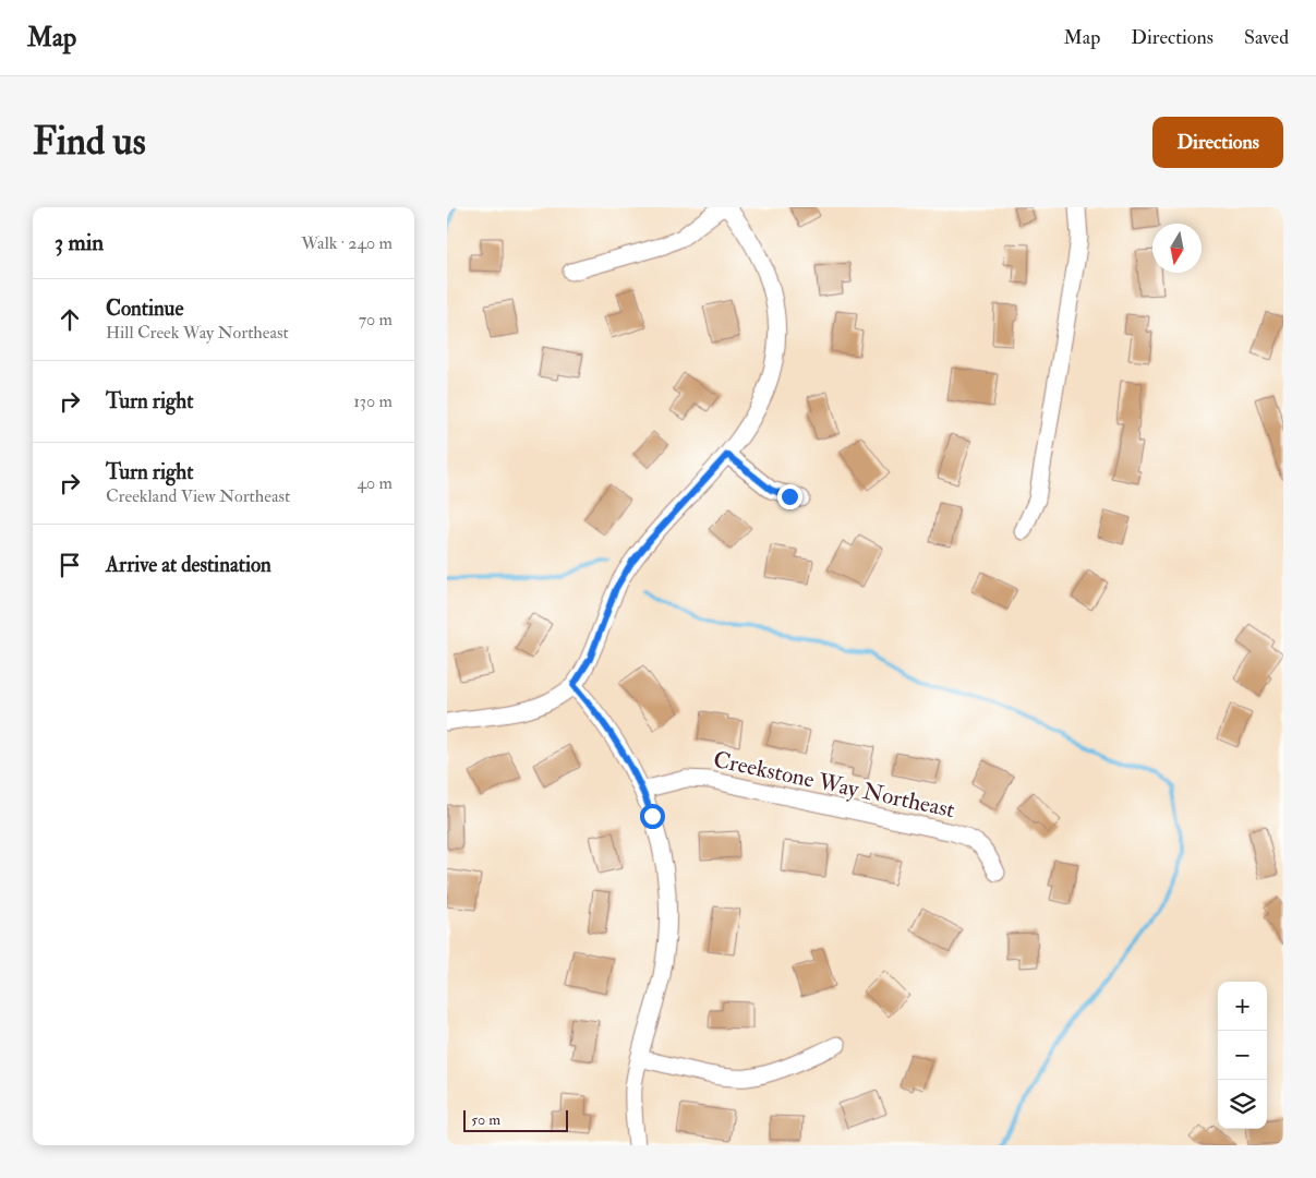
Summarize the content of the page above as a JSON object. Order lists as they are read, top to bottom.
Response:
{
  "streets": {
    "street": ["Creekstone Way Northeast"]
  },
  "scale_bar": "50 m",
  "north": "bottom",
  "page": {
    "header": "Map",
    "nav": ["Map", "Directions", "Saved"],
    "buttons": "Directions",
    "title": "Find us",
    "heading": ["3 min", "Walk · 240 m"],
    "list": [
      ["Continue", "Hill Creek Way Northeast", "70 m"],
      ["Turn right", "130 m"],
      ["Turn right", "Creekland View Northeast", "40 m"],
      "Arrive at destination"
    ],
    "map_buttons": ["+", "−"],
    "scale": "50 m"
  }
}
